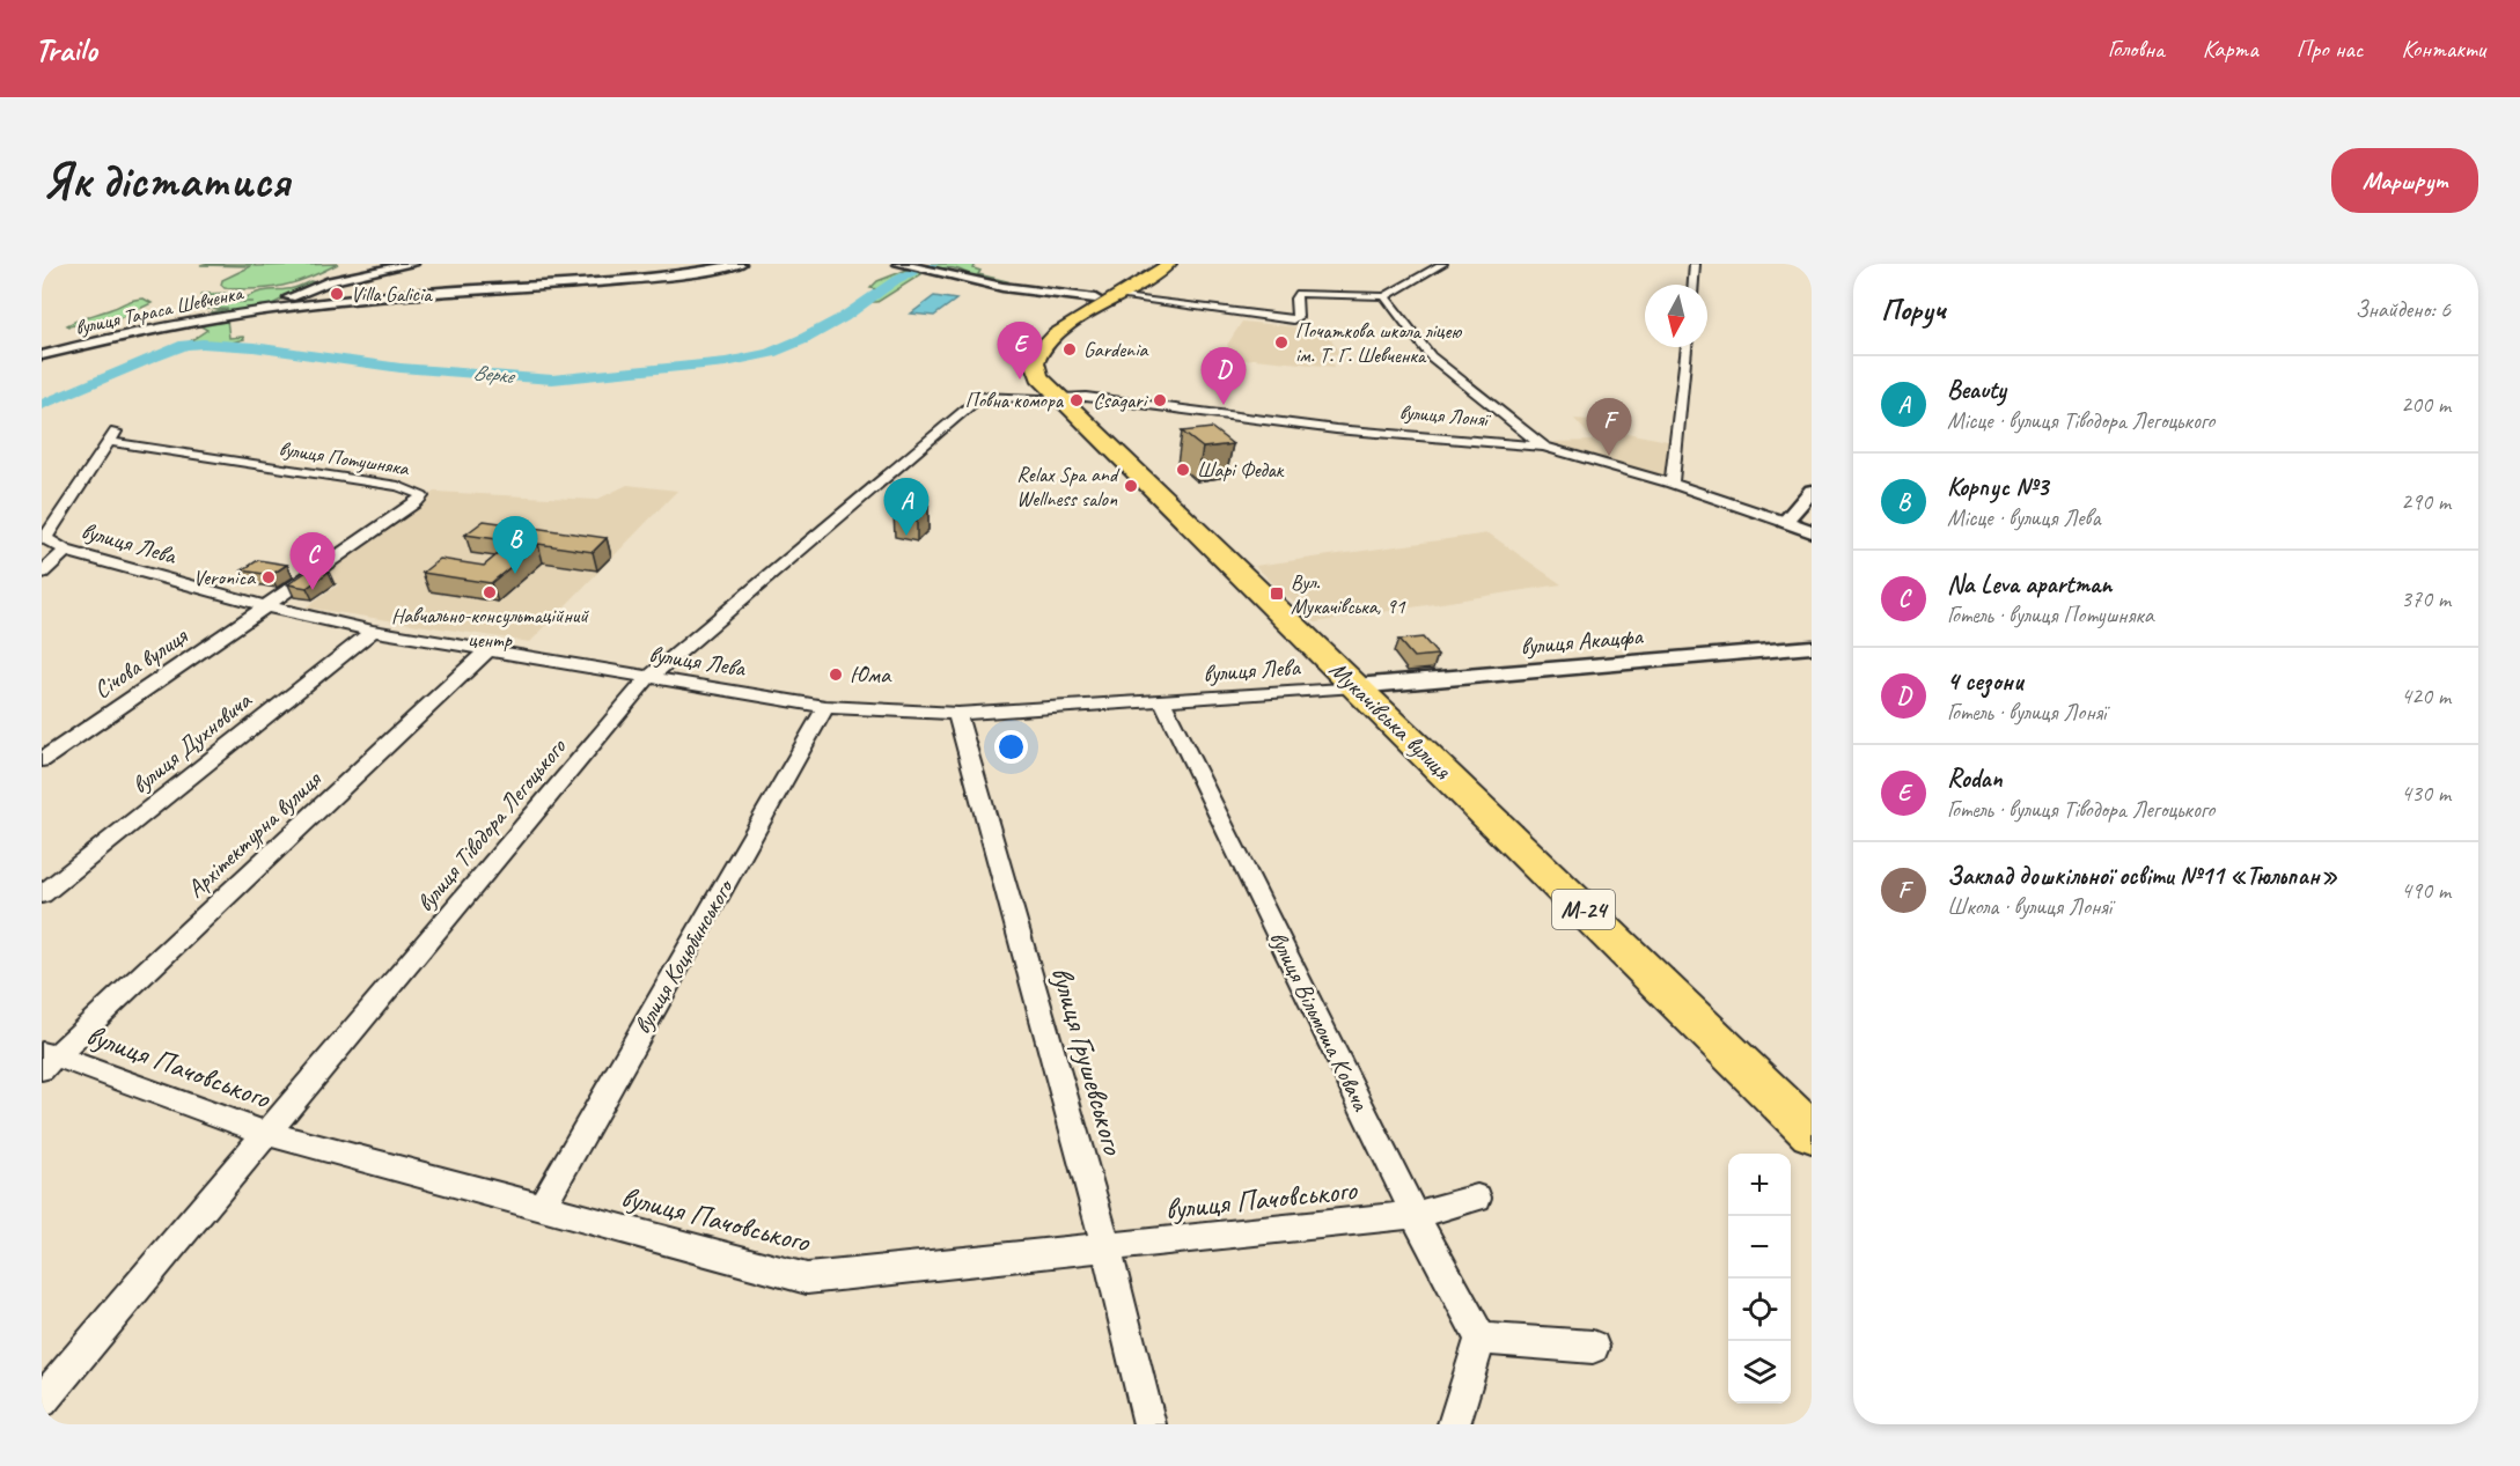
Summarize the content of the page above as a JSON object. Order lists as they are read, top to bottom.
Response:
{
  "streets": {
    "highway": ["Мукачівська вулиця", "М-24"],
    "street": [
      "вулиця Тараса Шевченка",
      "вулиця Лоняї",
      "вулиця Потушняка",
      "вулиця Лева",
      "вулиця Акацфа",
      "Січова вулиця",
      "вулиця Духновича",
      "вулиця Тіводора Легоцького",
      "Архітектурна вулиця",
      "вулиця Коцюбинського",
      "вулиця Вільмоша Ковача",
      "вулиця Грушевського",
      "вулиця Пачовського"
    ]
  },
  "crossings": [
    ["вулиця Лоняї", "Мукачівська вулиця"],
    ["вулиця Лоняї", "вулиця Тіводора Легоцького"],
    ["вулиця Потушняка", "вулиця Лева"],
    ["вулиця Потушняка", "Січова вулиця"],
    ["вулиця Лева", "вулиця Акацфа"],
    ["вулиця Лева", "Січова вулиця"],
    ["вулиця Лева", "Мукачівська вулиця"],
    ["вулиця Лева", "вулиця Духновича"],
    ["вулиця Лева", "вулиця Тіводора Легоцького"],
    ["вулиця Лева", "Архітектурна вулиця"],
    ["вулиця Лева", "вулиця Коцюбинського"],
    ["вулиця Лева", "вулиця Вільмоша Ковача"],
    ["вулиця Лева", "вулиця Грушевського"],
    ["вулиця Акацфа", "Мукачівська вулиця"],
    ["Мукачівська вулиця", "вулиця Тіводора Легоцького"],
    ["вулиця Тіводора Легоцького", "вулиця Пачовського"],
    ["Архітектурна вулиця", "вулиця Пачовського"],
    ["вулиця Коцюбинського", "вулиця Пачовського"],
    ["вулиця Вільмоша Ковача", "вулиця Пачовського"],
    ["вулиця Грушевського", "вулиця Пачовського"]
  ],
  "water": ["Верке"],
  "places": {
    "other": [
      "Villa Galicia",
      "Початкова школа ліцею ім. Т. Г. Шевченка",
      "Gardenia",
      "Повна комора",
      "Csagari",
      "Шарі Федак",
      "Relax Spa and Wellness salon",
      "Veronica",
      "Навчально-консультаційний центр",
      "Юма"
    ],
    "transit": ["Вул. Мукачівська, 91"]
  },
  "north": "bottom",
  "page": {
    "header": "Trailo",
    "nav": [
      "Головна",
      "Карта",
      "Про нас",
      "Контакти"
    ],
    "buttons": "Маршрут",
    "title": "Як дістатися",
    "heading": ["Поруч", "Знайдено: 6"],
    "pins": [
      "E",
      "D",
      "F",
      "A",
      "B",
      "C"
    ],
    "list": [
      {
        "mark": "A",
        "name": "Beauty",
        "note": "Місце · вулиця Тіводора Легоцького",
        "value": "200 m"
      },
      {
        "mark": "B",
        "name": "Корпус №3",
        "note": "Місце · вулиця Лева",
        "value": "290 m"
      },
      {
        "mark": "C",
        "name": "Na Leva apartman",
        "note": "Готель · вулиця Потушняка",
        "value": "370 m"
      },
      {
        "mark": "D",
        "name": "4 сезони",
        "note": "Готель · вулиця Лоняї",
        "value": "420 m"
      },
      {
        "mark": "E",
        "name": "Rodan",
        "note": "Готель · вулиця Тіводора Легоцького",
        "value": "430 m"
      },
      {
        "mark": "F",
        "name": "Заклад дошкільної освіти №11 «Тюльпан»",
        "note": "Школа · вулиця Лоняї",
        "value": "490 m"
      }
    ],
    "map_buttons": ["+", "−"]
  }
}
